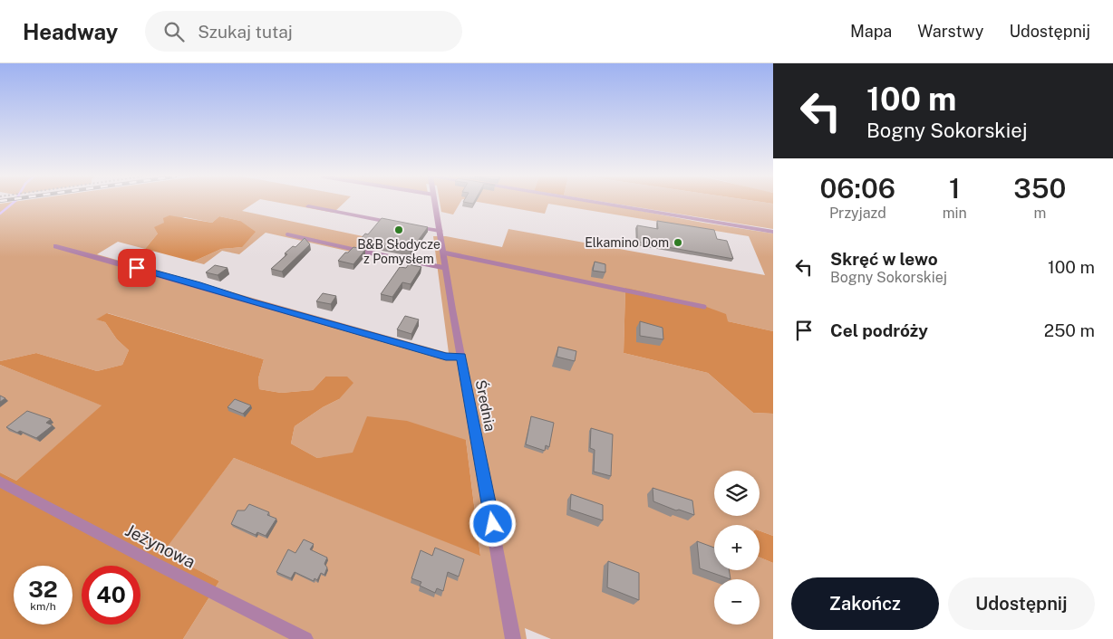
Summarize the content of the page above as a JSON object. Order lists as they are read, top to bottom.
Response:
{
  "streets": {
    "street": ["Średnia", "Jeżynowa"]
  },
  "places": ["B&B Słodycze z Pomysłem", "Elkamino Dom"],
  "page": {
    "header": "Headway",
    "search": "Szukaj tutaj",
    "nav": ["Mapa", "Warstwy", "Udostępnij"],
    "turn": ["100 m", "Bogny Sokorskiej"],
    "eta": [
      "06:06",
      "Przyjazd",
      "1",
      "min",
      "350",
      "m"
    ],
    "list": [
      {
        "name": "Skręć w lewo",
        "note": "Bogny Sokorskiej",
        "value": "100 m"
      },
      {
        "name": "Cel podróży",
        "value": "250 m"
      }
    ],
    "map_buttons": ["+", "−"],
    "speed": "32 km/h",
    "limit": "40",
    "buttons": ["Zakończ", "Udostępnij"]
  }
}
